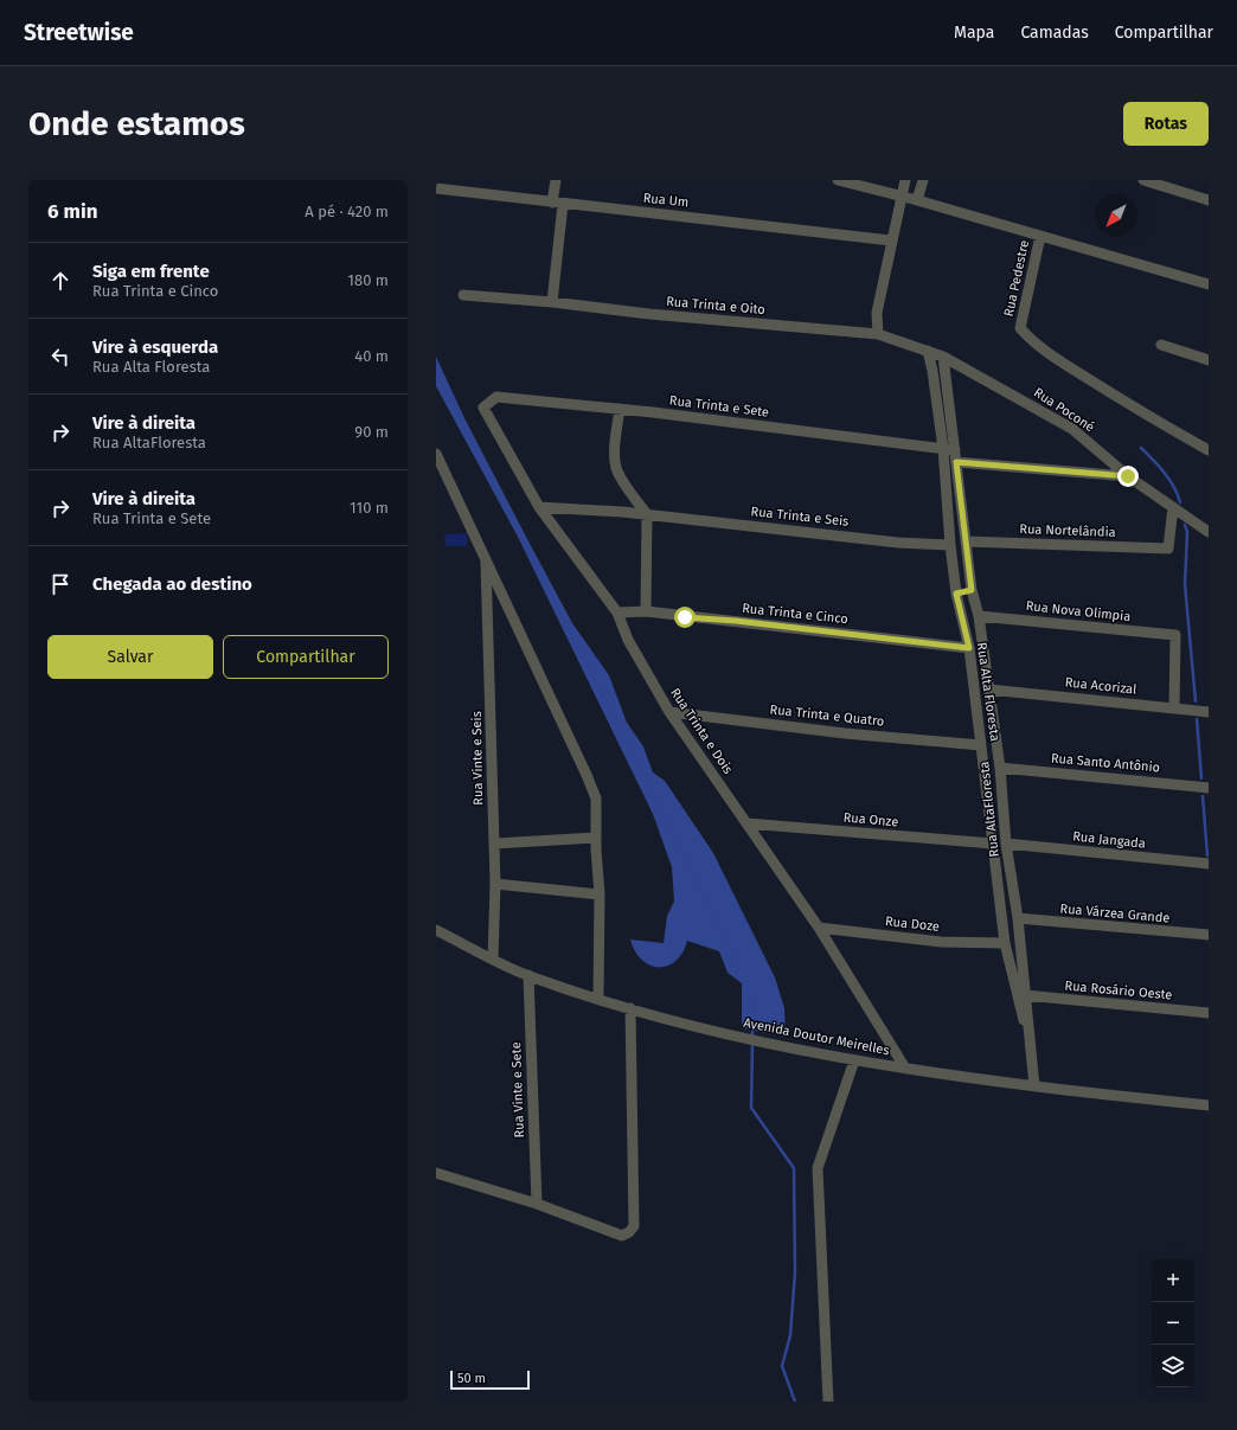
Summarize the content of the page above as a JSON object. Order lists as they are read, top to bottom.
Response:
{
  "streets": {
    "street": [
      "Rua Um",
      "Rua Pedestre",
      "Rua Trinta e Oito",
      "Rua Trinta e Sete",
      "Rua Poconé",
      "Rua Trinta e Seis",
      "Rua Nortelândia",
      "Rua Nova Olimpia",
      "Rua Trinta e Cinco",
      "Rua Acorizal",
      "Rua Alta Floresta",
      "Rua Trinta e Quatro",
      "Rua Trinta e Dois",
      "Rua Vinte e Seis",
      "Rua Santo Antônio",
      "Rua AltaFloresta",
      "Rua Onze",
      "Rua Jangada",
      "Rua Várzea Grande",
      "Rua Doze",
      "Rua Rosário Oeste",
      "Avenida Doutor Meirelles",
      "Rua Vinte e Sete"
    ]
  },
  "crossings": [
    ["Rua Trinta e Oito", "Rua Poconé"],
    ["Rua Trinta e Oito", "Rua Alta Floresta"],
    ["Rua Trinta e Sete", "Rua Alta Floresta"],
    ["Rua Trinta e Sete", "Rua Trinta e Dois"],
    ["Rua Trinta e Sete", "Rua AltaFloresta"],
    ["Rua Poconé", "Rua Nortelândia"],
    ["Rua Poconé", "Rua Alta Floresta"],
    ["Rua Poconé", "Rua AltaFloresta"],
    ["Rua Trinta e Seis", "Rua Alta Floresta"],
    ["Rua Nortelândia", "Rua AltaFloresta"],
    ["Rua Nova Olimpia", "Rua Acorizal"],
    ["Rua Nova Olimpia", "Rua AltaFloresta"],
    ["Rua Trinta e Cinco", "Rua Alta Floresta"],
    ["Rua Trinta e Cinco", "Rua Trinta e Dois"],
    ["Rua Acorizal", "Rua AltaFloresta"],
    ["Rua Alta Floresta", "Rua Trinta e Quatro"],
    ["Rua Alta Floresta", "Rua AltaFloresta"],
    ["Rua Alta Floresta", "Rua Onze"],
    ["Rua Alta Floresta", "Rua Doze"],
    ["Rua Trinta e Quatro", "Rua Trinta e Dois"],
    ["Rua Trinta e Dois", "Rua Onze"],
    ["Rua Trinta e Dois", "Rua Doze"],
    ["Rua Trinta e Dois", "Avenida Doutor Meirelles"],
    ["Rua Vinte e Seis", "Avenida Doutor Meirelles"],
    ["Rua Santo Antônio", "Rua AltaFloresta"],
    ["Rua AltaFloresta", "Rua Jangada"],
    ["Rua AltaFloresta", "Rua Várzea Grande"],
    ["Rua AltaFloresta", "Rua Rosário Oeste"],
    ["Avenida Doutor Meirelles", "Rua Vinte e Sete"]
  ],
  "scale_bar": "50 m",
  "north": "bottom left",
  "page": {
    "header": "Streetwise",
    "nav": ["Mapa", "Camadas", "Compartilhar"],
    "buttons": [
      "Rotas",
      ["Salvar", "Compartilhar"]
    ],
    "title": "Onde estamos",
    "heading": ["6 min", "A pé · 420 m"],
    "list": [
      ["Siga em frente", "Rua Trinta e Cinco", "180 m"],
      ["Vire à esquerda", "Rua Alta Floresta", "40 m"],
      ["Vire à direita", "Rua AltaFloresta", "90 m"],
      ["Vire à direita", "Rua Trinta e Sete", "110 m"],
      "Chegada ao destino"
    ],
    "map_buttons": ["+", "−"],
    "scale": "50 m"
  }
}
